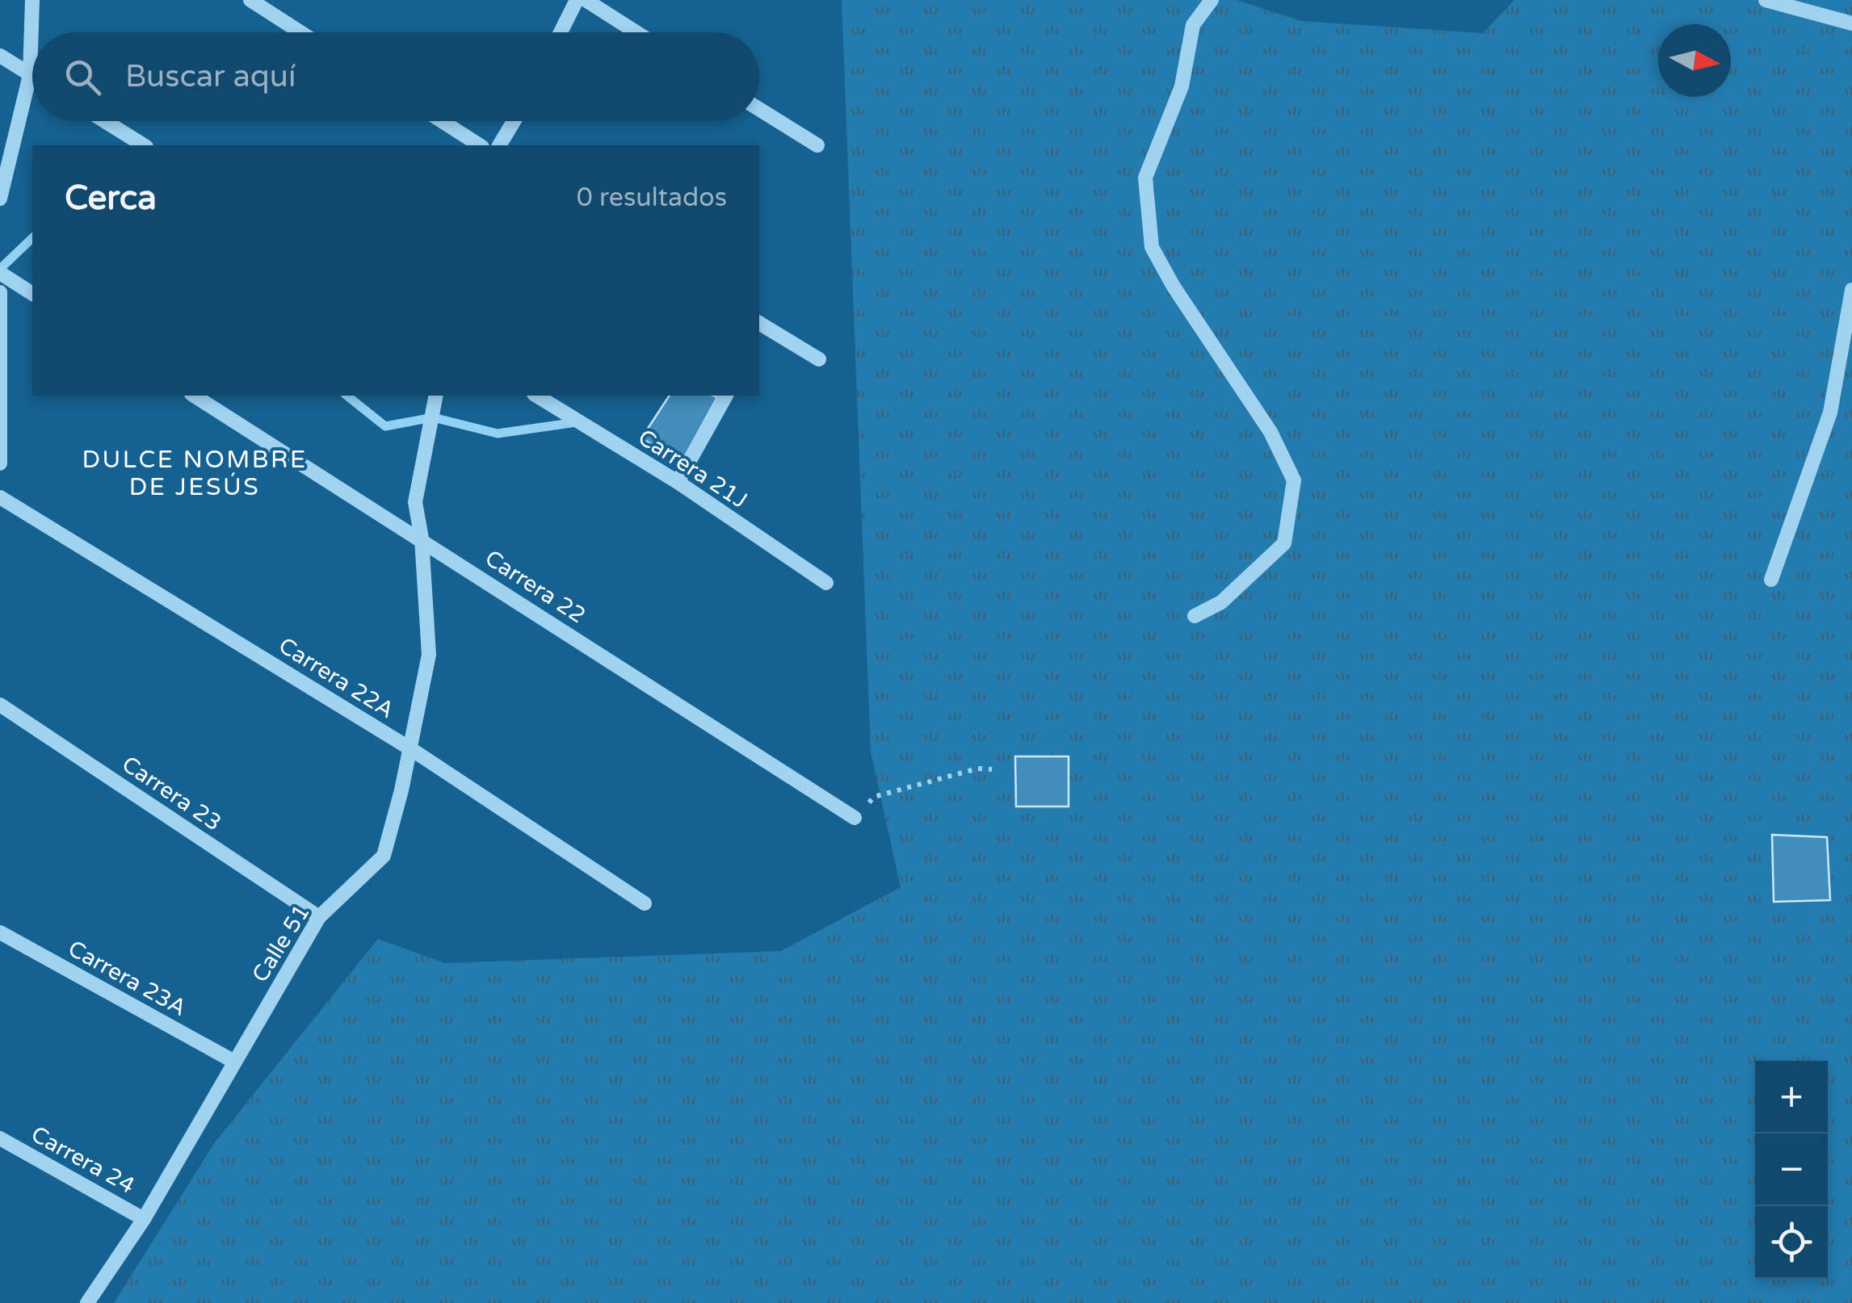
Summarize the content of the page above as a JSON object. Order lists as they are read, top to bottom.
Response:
{
  "streets": {
    "street": [
      "Carrera 21J",
      "Carrera 22",
      "Carrera 22A",
      "Carrera 23",
      "Calle 51",
      "Carrera 23A",
      "Carrera 24"
    ]
  },
  "crossings": [
    ["Carrera 22", "Calle 51"],
    ["Carrera 22A", "Calle 51"],
    ["Carrera 23", "Calle 51"],
    ["Calle 51", "Carrera 23A"],
    ["Calle 51", "Carrera 24"]
  ],
  "districts": ["DULCE NOMBRE DE JESÚS"],
  "north": "right",
  "page": {
    "search": "Buscar aquí",
    "heading": ["Cerca", "0 resultados"],
    "map_buttons": ["+", "−"]
  }
}
